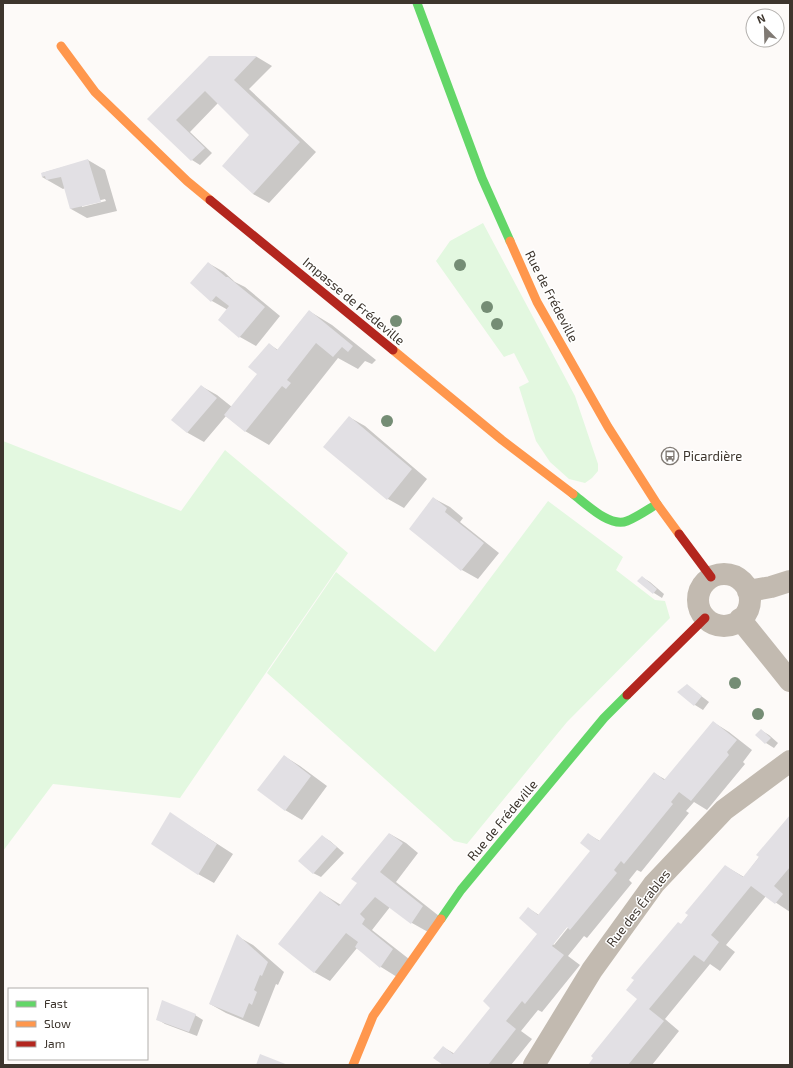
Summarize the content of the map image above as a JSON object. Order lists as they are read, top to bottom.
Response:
{
  "streets": {
    "street": ["Rue de Frédeville", "Impasse de Frédeville", "Rue des Érables"]
  },
  "crossings": [
    ["Rue de Frédeville", "Impasse de Frédeville"]
  ],
  "places": {
    "bus stop": ["Picardière"]
  },
  "legend": ["Fast", "Slow", "Jam"],
  "north": "top left"
}
